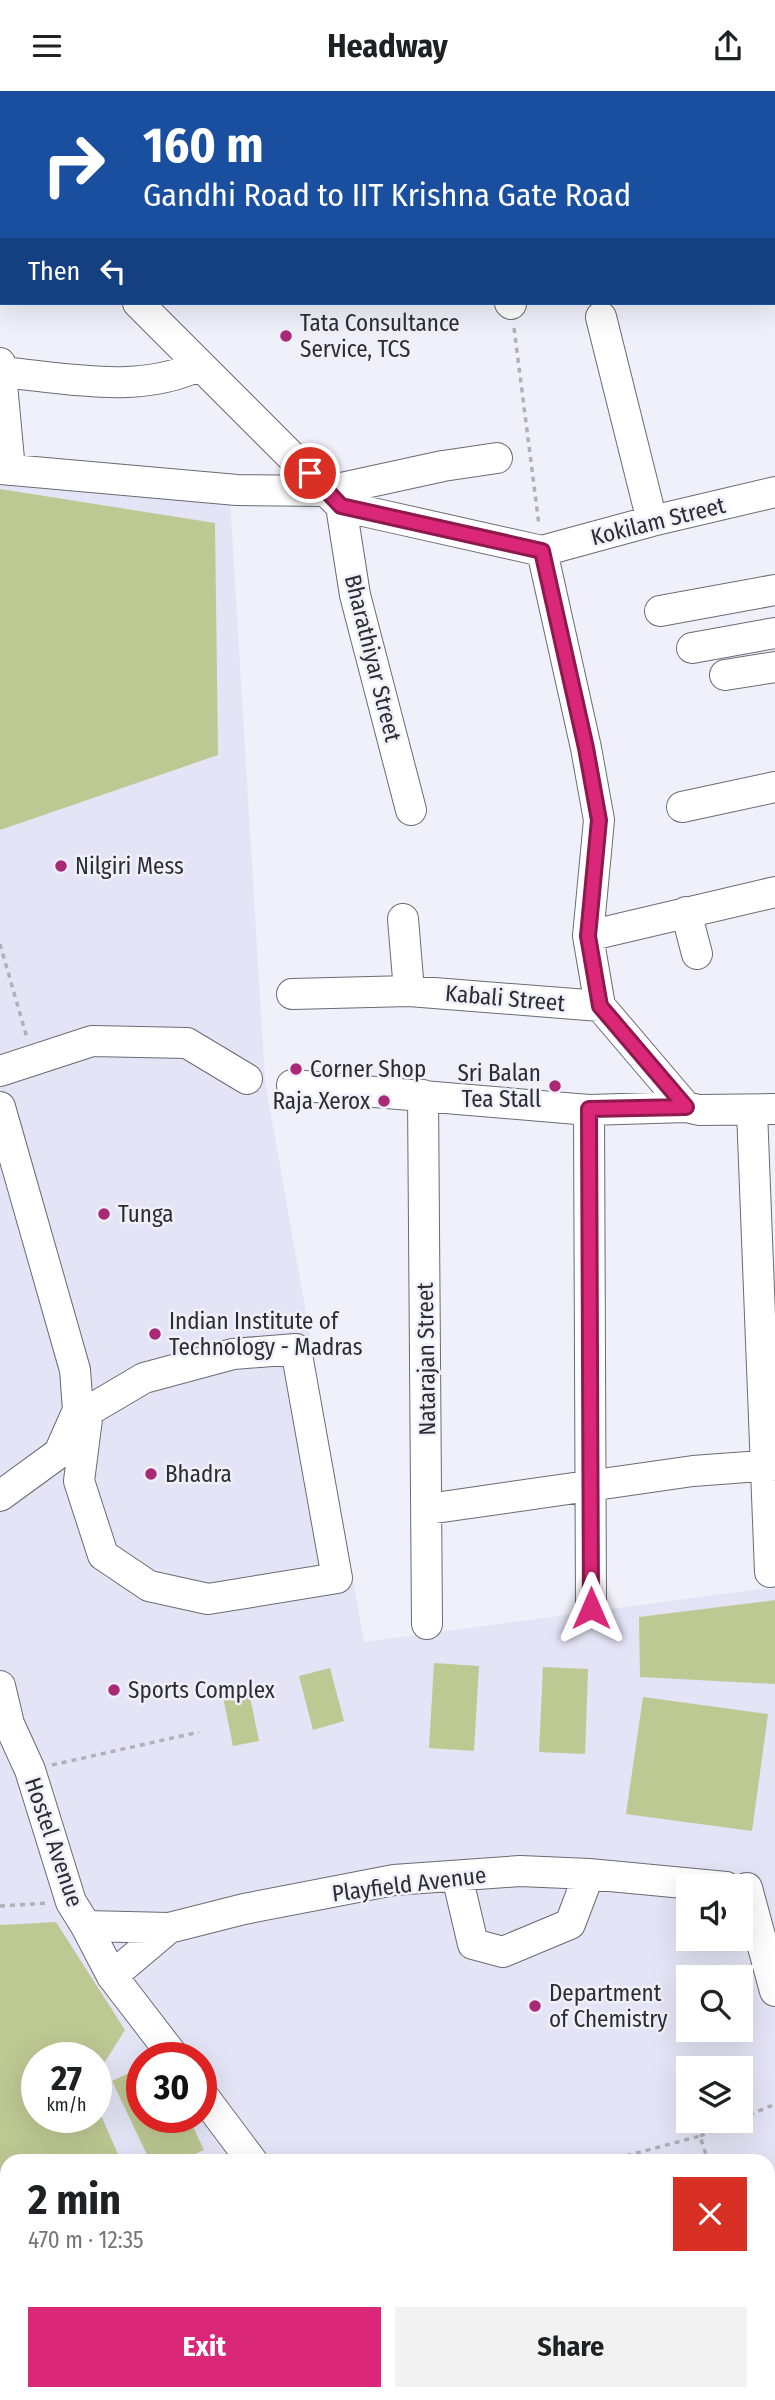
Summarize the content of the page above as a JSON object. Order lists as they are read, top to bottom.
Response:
{
  "streets": {
    "street": [
      "Kokilam Street",
      "Bharathiyar Street",
      "Kabali Street",
      "Natarajan Street",
      "Hostel Avenue",
      "Playfield Avenue"
    ]
  },
  "crossings": [
    ["Hostel Avenue", "Playfield Avenue"]
  ],
  "places": [
    "Tata Consultance Service, TCS",
    "Nilgiri Mess",
    "Corner Shop",
    "Sri Balan Tea Stall",
    "Raja Xerox",
    "Tunga",
    "Indian Institute of Technology - Madras",
    "Bhadra",
    "Sports Complex",
    "Department of Chemistry"
  ],
  "page": {
    "header": "Headway",
    "turn": ["160 m", "Gandhi Road to IIT Krishna Gate Road"],
    "then": "Then",
    "speed": "27 km/h",
    "limit": "30",
    "heading": ["2 min", "470 m · 12:35"],
    "buttons": ["Exit", "Share"]
  }
}
